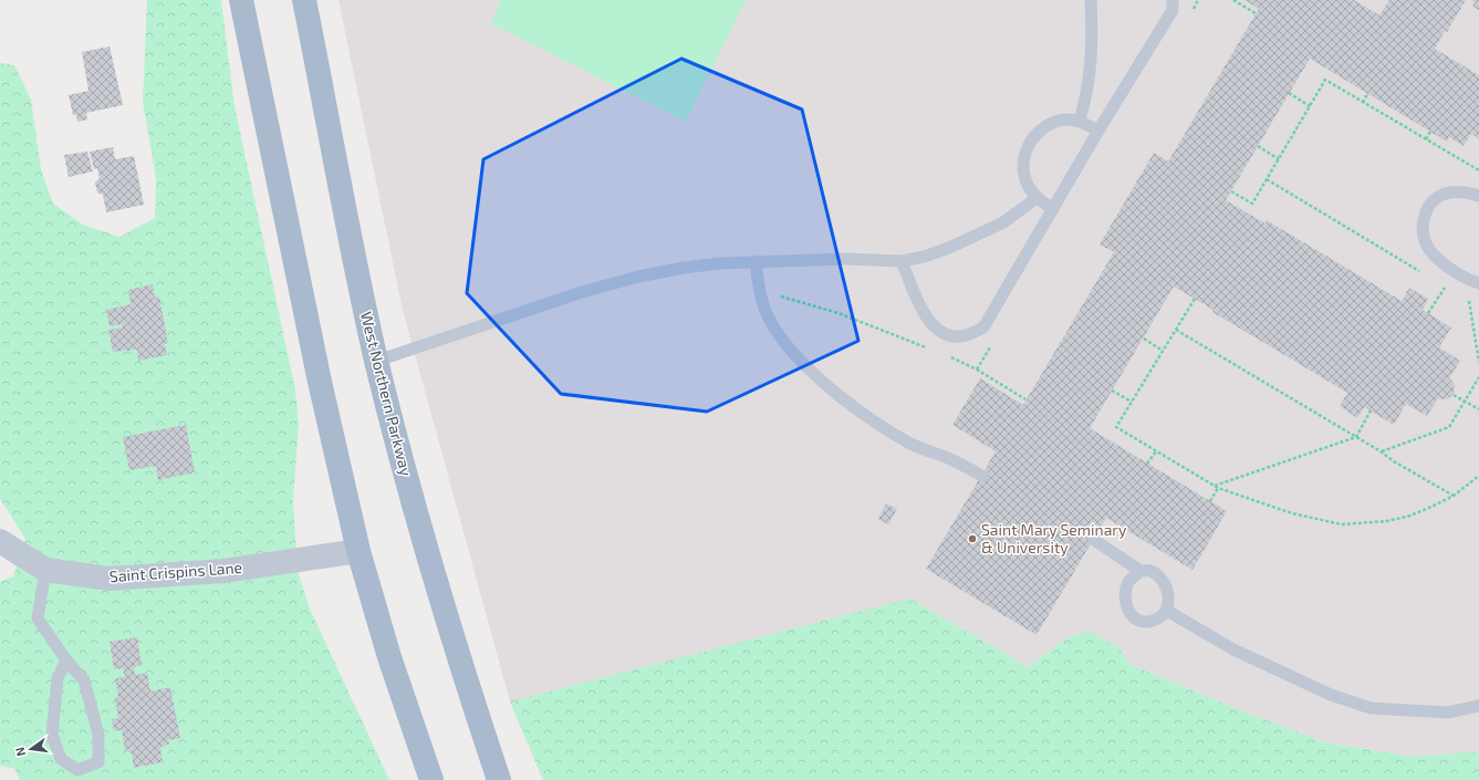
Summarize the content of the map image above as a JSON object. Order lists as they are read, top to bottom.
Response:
{
  "streets": {
    "main road": ["West Northern Parkway"],
    "street": ["Saint Crispins Lane"]
  },
  "places": ["Saint Mary Seminary & University"],
  "north": "left"
}
